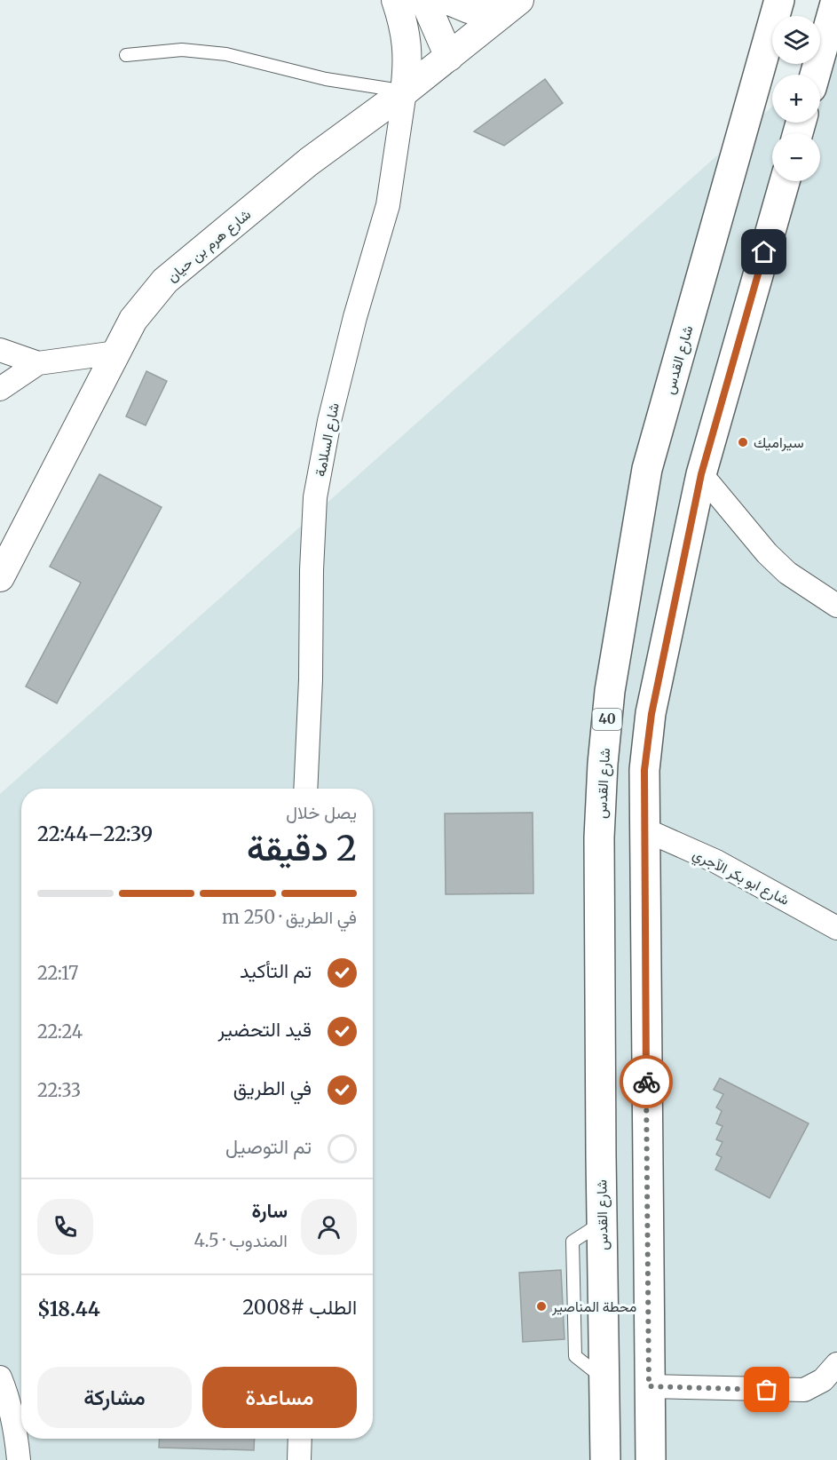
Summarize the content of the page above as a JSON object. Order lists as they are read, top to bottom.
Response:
{
  "streets": {
    "highway": ["شارع القدس", "40"],
    "street": ["شارع هرم بن حيان", "شارع السلامة", "شارع ابو بكر الآجري"]
  },
  "crossings": [
    ["شارع هرم بن حيان", "شارع السلامة"]
  ],
  "places": ["سيراميك", "محطة المناصير"],
  "page": {
    "map_buttons": ["+", "−"],
    "heading": ["2 دقيقة", "يصل خلال", "22:39–22:44"],
    "panel": [
      "سارة",
      "المندوب · 4.5",
      "الطلب #2008",
      "$18.44"
    ],
    "bar": "في الطريق · 250 m",
    "list": [
      ["تم التأكيد", "22:17"],
      ["قيد التحضير", "22:24"],
      ["في الطريق", "22:33"],
      "تم التوصيل"
    ],
    "buttons": ["مساعدة", "مشاركة"]
  }
}
